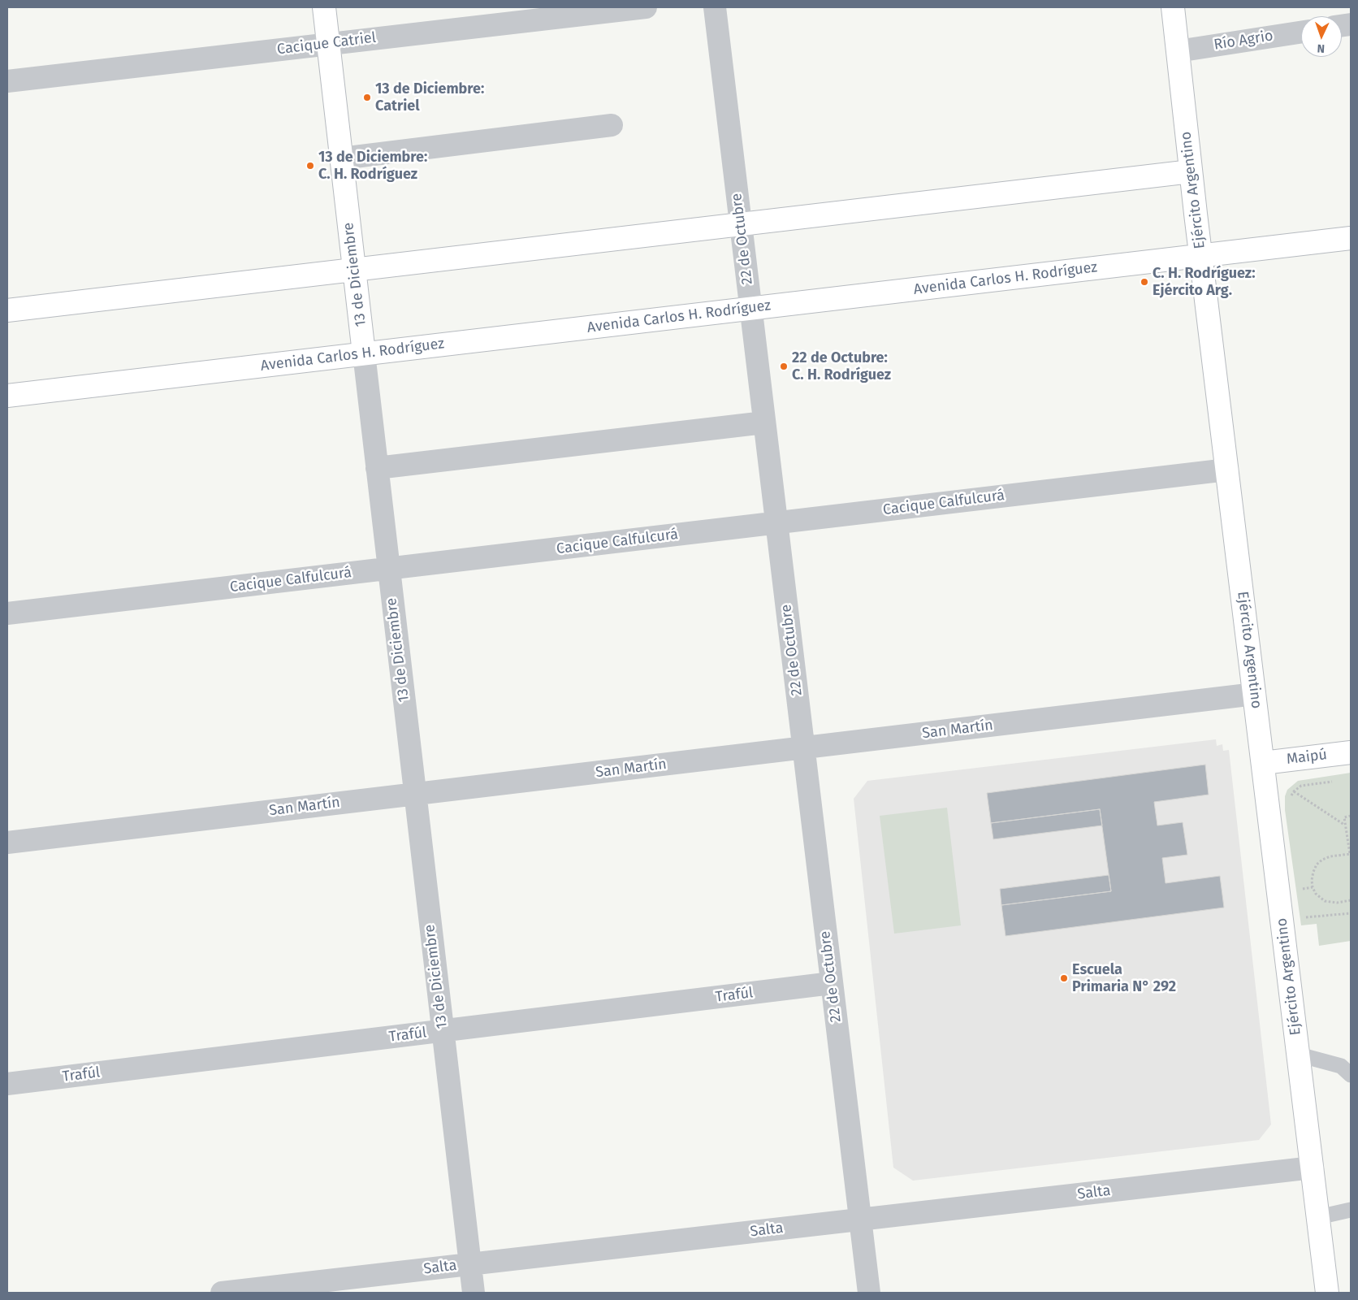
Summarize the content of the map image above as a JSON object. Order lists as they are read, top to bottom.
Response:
{
  "streets": {
    "main road": [
      "Ejército Argentino",
      "13 de Diciembre",
      "Avenida Carlos H. Rodríguez",
      "Maipú"
    ],
    "street": [
      "Río Agrio",
      "Cacique Catriel",
      "22 de Octubre",
      "Cacique Calfulcurá",
      "San Martín",
      "Trafúl",
      "Salta"
    ]
  },
  "crossings": [
    ["Río Agrio", "Ejército Argentino"],
    ["Cacique Catriel", "13 de Diciembre"],
    ["Ejército Argentino", "Avenida Carlos H. Rodríguez"],
    ["Ejército Argentino", "Cacique Calfulcurá"],
    ["Ejército Argentino", "San Martín"],
    ["Ejército Argentino", "Maipú"],
    ["Ejército Argentino", "Salta"],
    ["22 de Octubre", "Avenida Carlos H. Rodríguez"],
    ["22 de Octubre", "Cacique Calfulcurá"],
    ["22 de Octubre", "San Martín"],
    ["22 de Octubre", "Trafúl"],
    ["22 de Octubre", "Salta"],
    ["13 de Diciembre", "Avenida Carlos H. Rodríguez"],
    ["13 de Diciembre", "Cacique Calfulcurá"],
    ["13 de Diciembre", "San Martín"],
    ["13 de Diciembre", "Trafúl"],
    ["13 de Diciembre", "Salta"]
  ],
  "places": [
    "13 de Diciembre: Catriel",
    "13 de Diciembre: C. H. Rodríguez",
    "C. H. Rodríguez: Ejército Arg.",
    "22 de Octubre: C. H. Rodríguez",
    "Escuela Primaria N° 292"
  ],
  "north": "bottom"
}
